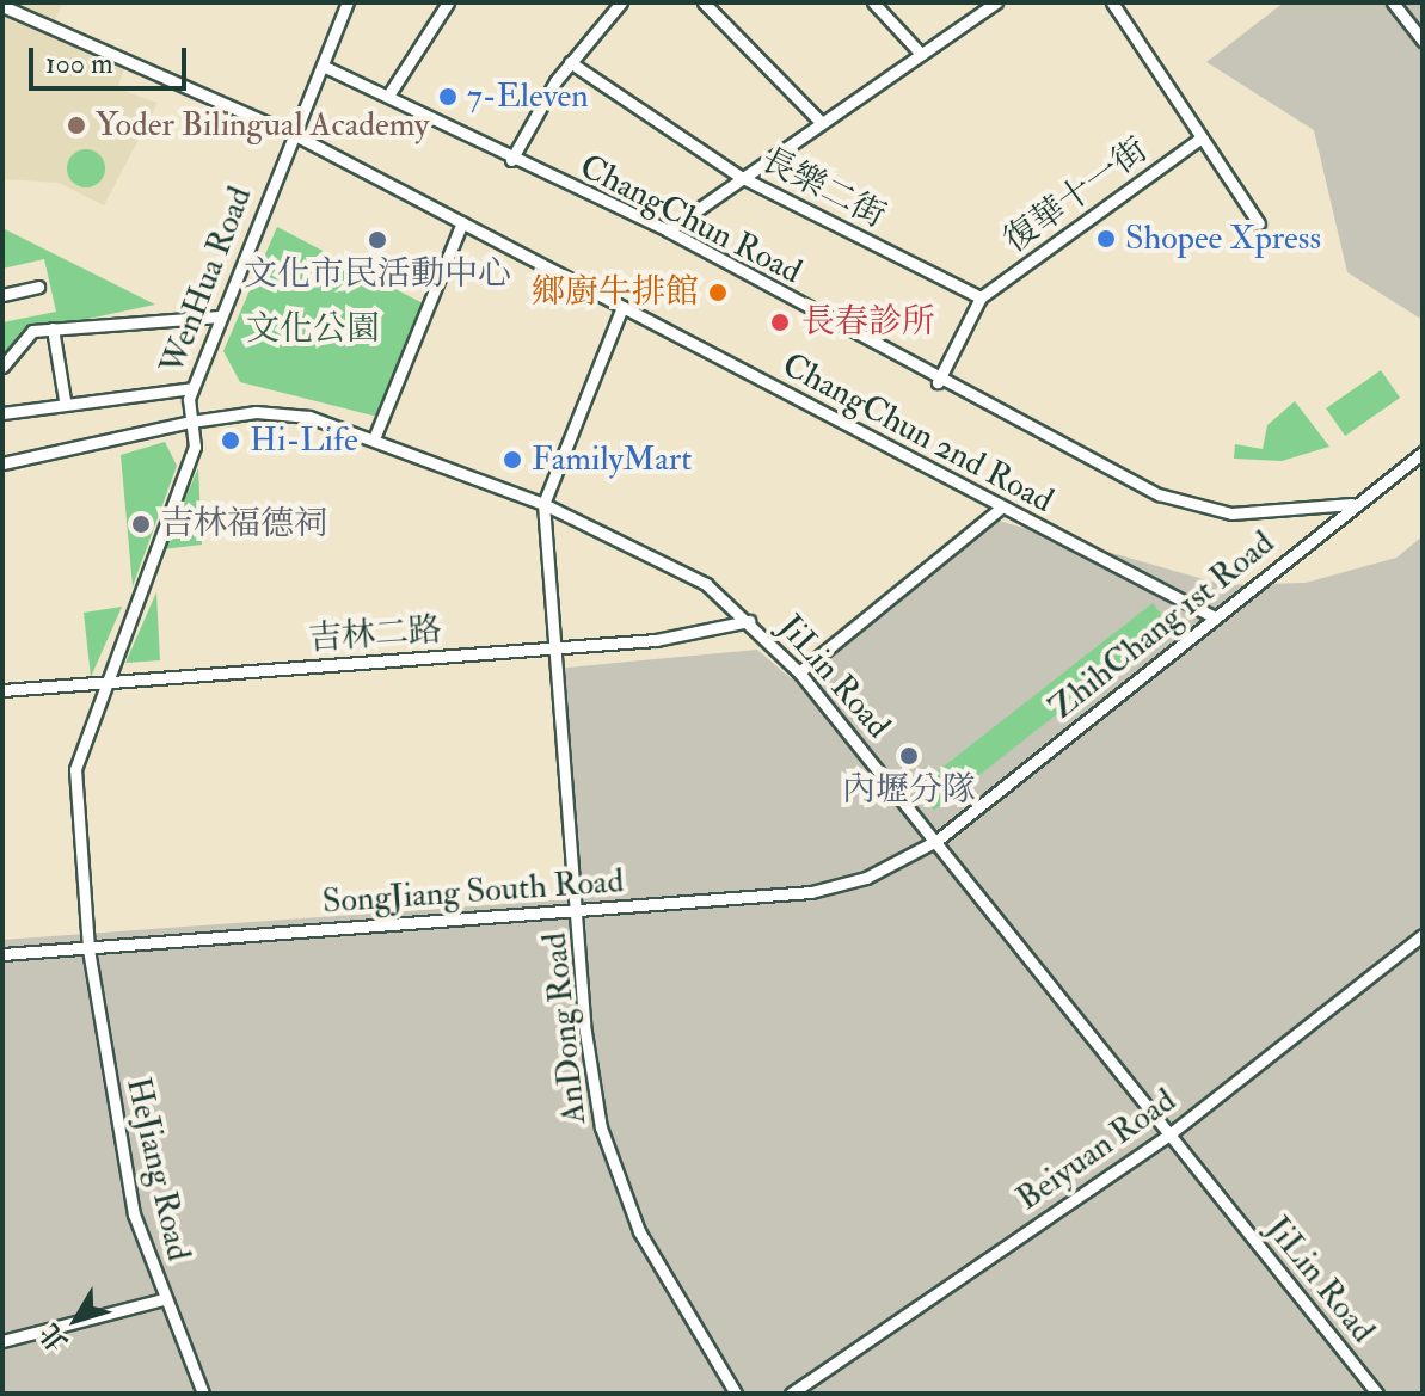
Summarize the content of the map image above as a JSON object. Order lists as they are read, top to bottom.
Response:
{
  "streets": {
    "street": [
      "長樂二街",
      "復華十一街",
      "ChangChun Road",
      "WenHua Road",
      "ChangChun 2nd Road",
      "ZhihChang 1st Road",
      "吉林二路",
      "JiLin Road",
      "SongJiang South Road",
      "AnDong Road",
      "Beiyuan Road",
      "HeJiang Road"
    ]
  },
  "crossings": [
    ["長樂二街", "復華十一街"],
    ["ChangChun Road", "WenHua Road"],
    ["ChangChun Road", "ZhihChang 1st Road"],
    ["WenHua Road", "ChangChun 2nd Road"],
    ["WenHua Road", "吉林二路"],
    ["WenHua Road", "JiLin Road"],
    ["WenHua Road", "HeJiang Road"],
    ["ChangChun 2nd Road", "ZhihChang 1st Road"],
    ["ZhihChang 1st Road", "JiLin Road"],
    ["ZhihChang 1st Road", "SongJiang South Road"],
    ["吉林二路", "JiLin Road"],
    ["吉林二路", "AnDong Road"],
    ["吉林二路", "HeJiang Road"],
    ["JiLin Road", "SongJiang South Road"],
    ["JiLin Road", "AnDong Road"],
    ["JiLin Road", "Beiyuan Road"],
    ["SongJiang South Road", "AnDong Road"],
    ["SongJiang South Road", "HeJiang Road"]
  ],
  "parks": ["文化公園"],
  "places": [
    "7-Eleven",
    "Yoder Bilingual Academy",
    "Shopee Xpress",
    "文化市民活動中心",
    "鄉廚牛排館",
    "長春診所",
    "Hi-Life",
    "FamilyMart",
    "吉林福德祠",
    "內壢分隊"
  ],
  "scale_bar": "100 m",
  "north": "bottom left"
}
